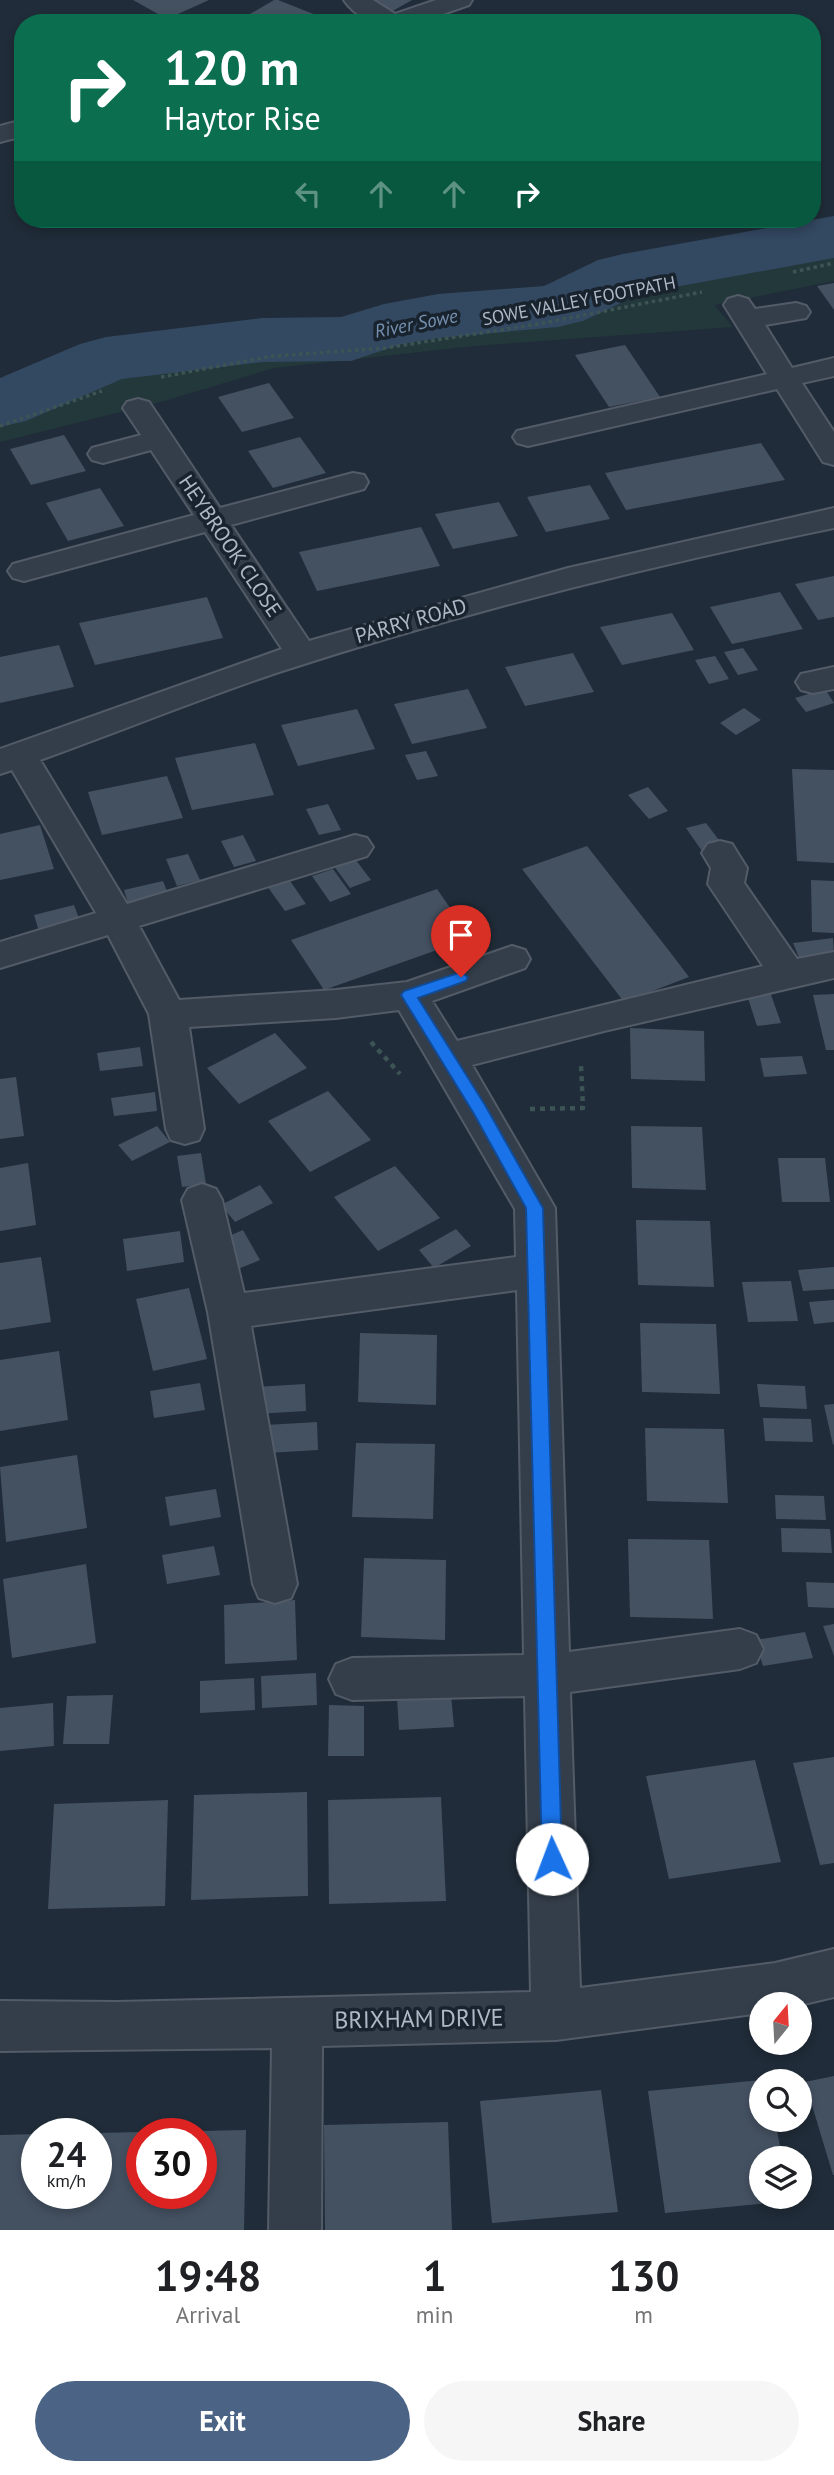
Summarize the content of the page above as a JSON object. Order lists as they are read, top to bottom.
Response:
{
  "streets": {
    "street": ["HEYBROOK CLOSE", "PARRY ROAD", "BRIXHAM DRIVE"],
    "path": ["SOWE VALLEY FOOTPATH"]
  },
  "crossings": [
    ["HEYBROOK CLOSE", "PARRY ROAD"]
  ],
  "water": ["River Sowe"],
  "north": "top",
  "page": {
    "turn": ["120 m", "Haytor Rise"],
    "speed": "24 km/h",
    "limit": "30",
    "eta": [
      "19:48",
      "Arrival",
      "1",
      "min",
      "130",
      "m"
    ],
    "buttons": ["Exit", "Share"]
  }
}
